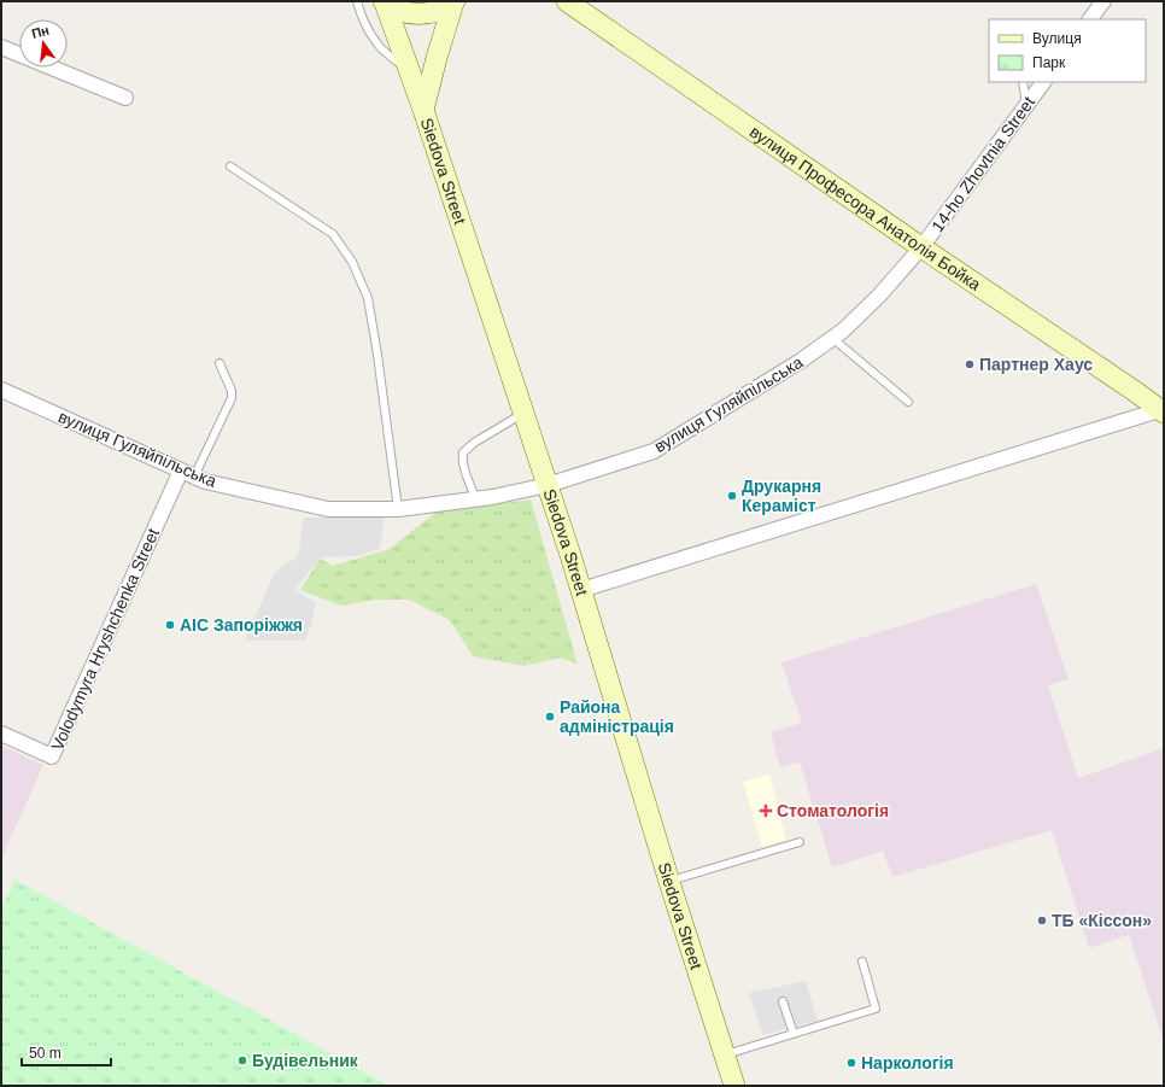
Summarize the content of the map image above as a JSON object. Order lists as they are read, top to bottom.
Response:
{
  "streets": {
    "street": [
      "14-ho Zhovtnia Street",
      "Siedova Street",
      "вулиця Професора Анатолія Бойка",
      "вулиця Гуляйпільська",
      "Volodymyra Hryshchenka Street"
    ]
  },
  "crossings": [
    ["14-ho Zhovtnia Street", "вулиця Професора Анатолія Бойка"],
    ["14-ho Zhovtnia Street", "вулиця Гуляйпільська"],
    ["Siedova Street", "вулиця Гуляйпільська"],
    ["вулиця Професора Анатолія Бойка", "вулиця Гуляйпільська"],
    ["вулиця Гуляйпільська", "Volodymyra Hryshchenka Street"]
  ],
  "places": {
    "other": [
      "Партнер Хаус",
      "Друкарня Кераміст",
      "АІС Запоріжжя",
      "Района адміністрація",
      "ТБ «Кіссон»",
      "Будівельник",
      "Наркологія"
    ],
    "health": ["Стоматологія"]
  },
  "legend": ["Вулиця", "Парк"],
  "scale_bar": "50 m",
  "north": "top"
}
